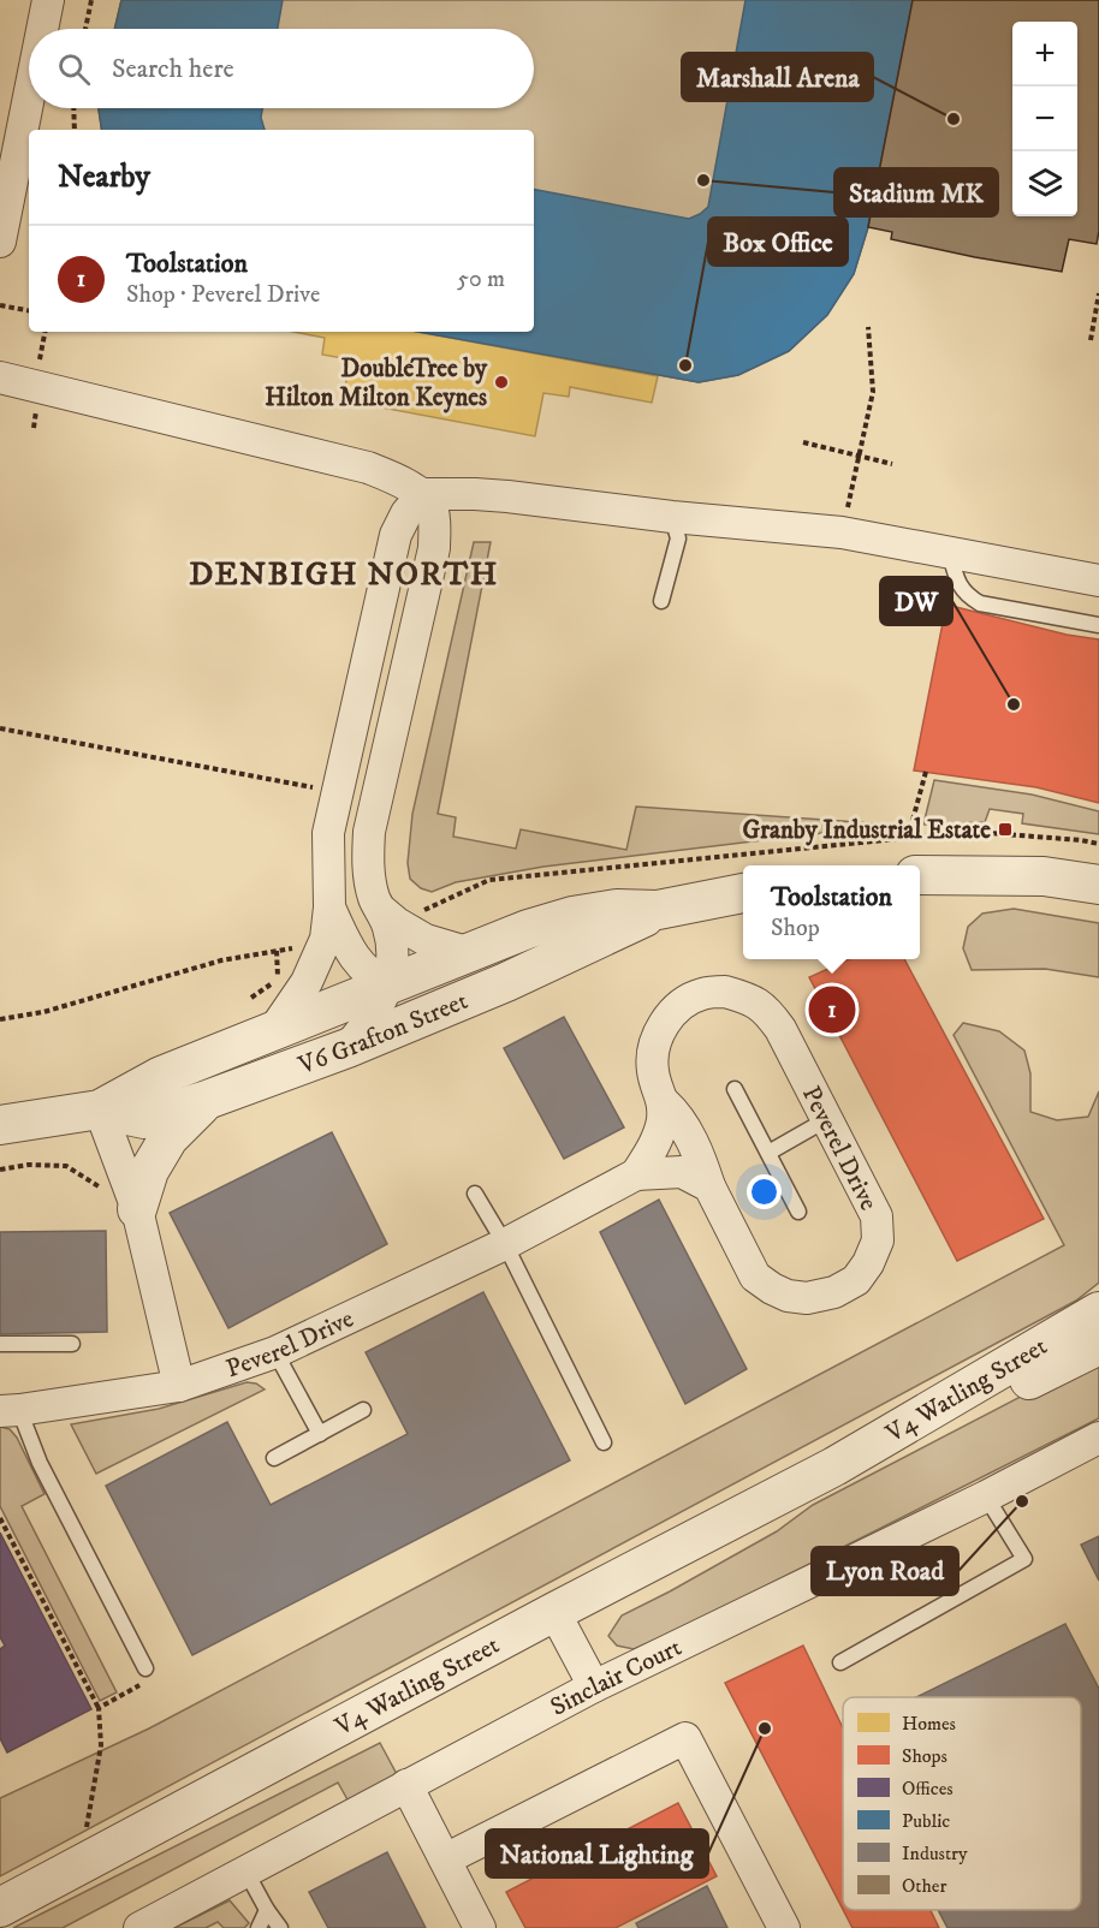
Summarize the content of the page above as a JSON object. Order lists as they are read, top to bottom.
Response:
{
  "streets": {
    "street": [
      "V6 Grafton Street",
      "Peverel Drive",
      "V4 Watling Street",
      "Sinclair Court"
    ]
  },
  "districts": ["DENBIGH NORTH"],
  "places": {
    "other": [
      "Marshall Arena",
      "Stadium MK",
      "Box Office",
      "DoubleTree by Hilton Milton Keynes",
      "DW",
      "Lyon Road",
      "National Lighting"
    ],
    "transit": ["Granby Industrial Estate"]
  },
  "legend": [
    "Homes",
    "Shops",
    "Offices",
    "Public",
    "Industry",
    "Other"
  ],
  "page": {
    "map_buttons": ["+", "−"],
    "search": "Search here",
    "heading": "Nearby",
    "list": [
      {
        "mark": "1",
        "name": "Toolstation",
        "note": "Shop · Peverel Drive",
        "value": "50 m"
      }
    ],
    "popup": ["Toolstation", "Shop"],
    "pins": "1"
  }
}
